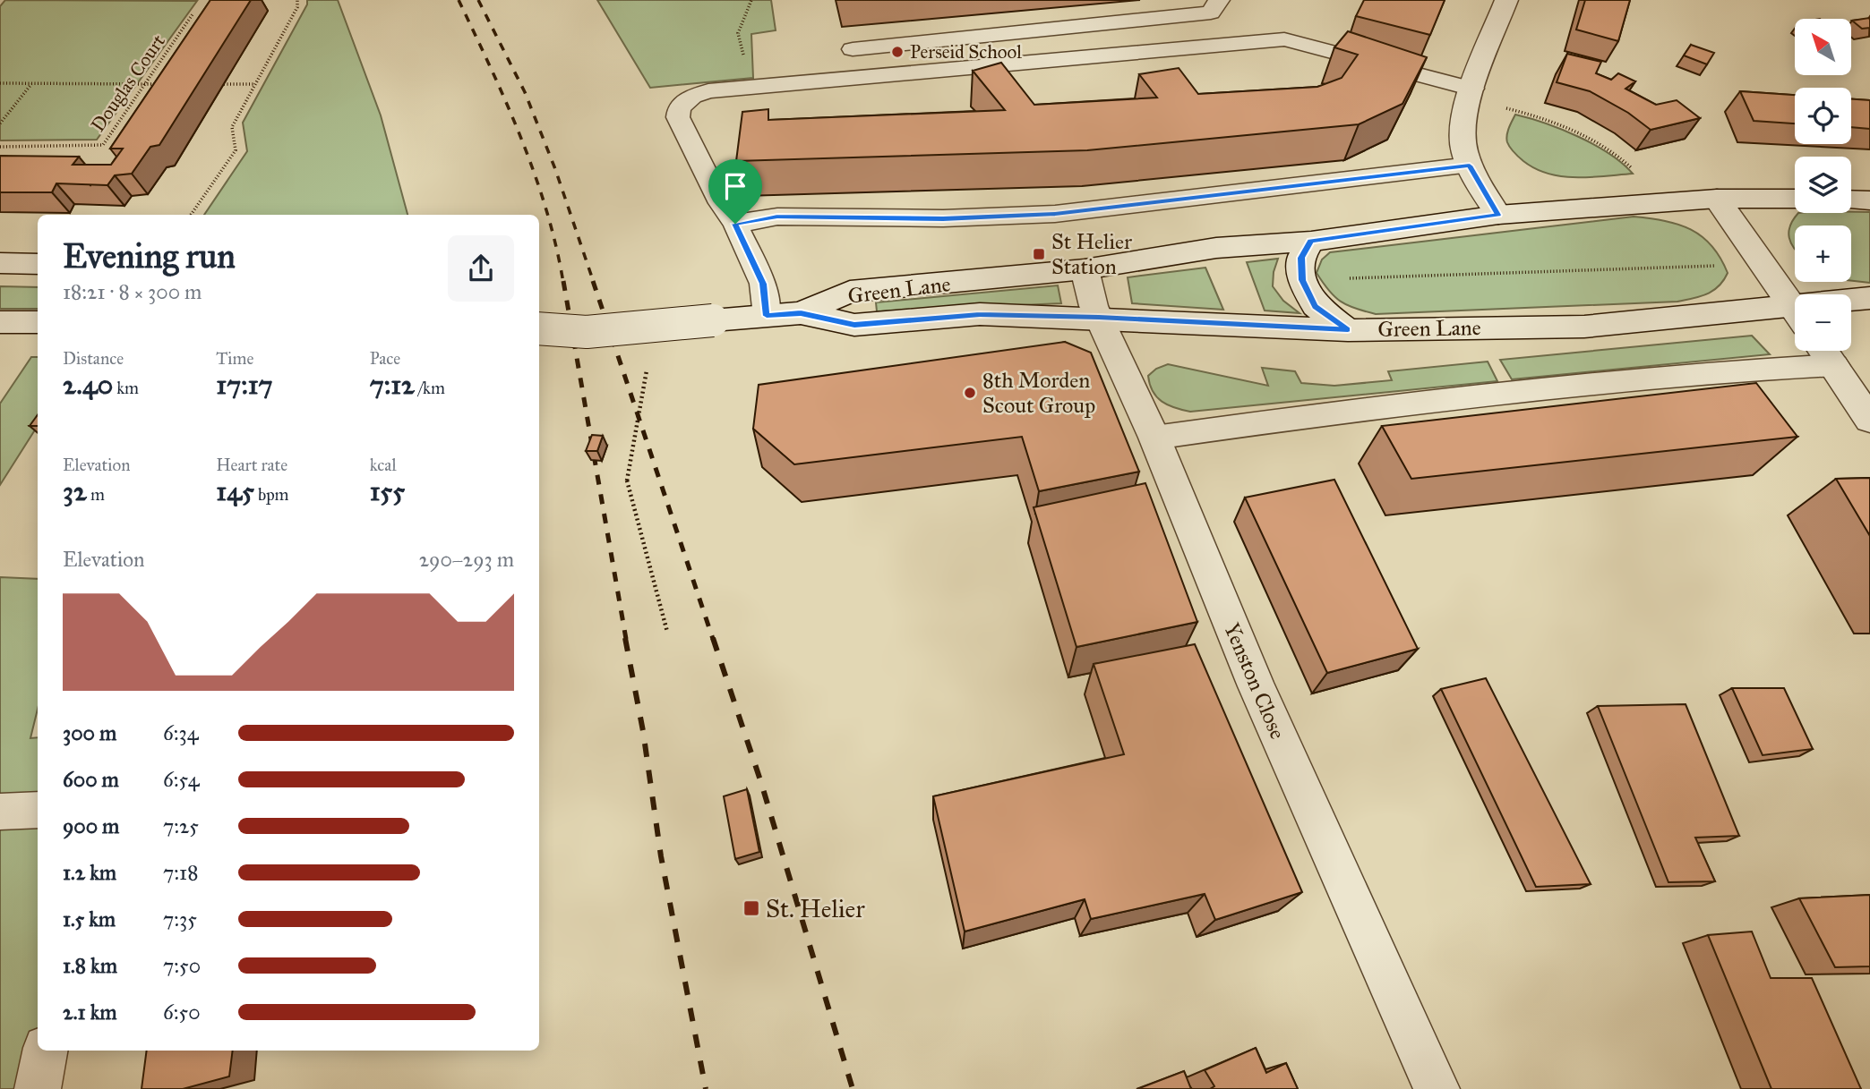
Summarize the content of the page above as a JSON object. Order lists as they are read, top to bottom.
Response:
{
  "streets": {
    "main road": ["Green Lane", "Yenston Close"],
    "path": ["Douglas Court"]
  },
  "crossings": [
    ["Green Lane", "Yenston Close"]
  ],
  "places": {
    "other": ["Perseid School", "8th Morden Scout Group"],
    "transit": ["St Helier Station", "St. Helier"]
  },
  "north": "top left",
  "page": {
    "map_buttons": ["+", "−"],
    "heading": ["Evening run", "18:21 · 8 × 300 m"],
    "stats": [
      ["Distance", "2.40 km"],
      ["Time", "17:17"],
      ["Pace", "7:12 /km"],
      ["Elevation", "32 m"],
      ["Heart rate", "145 bpm"],
      ["kcal", "155"]
    ],
    "chart": ["Elevation", "290–293 m"],
    "list": [
      {
        "name": "300 m",
        "note": "6:34"
      },
      {
        "name": "600 m",
        "note": "6:54"
      },
      {
        "name": "900 m",
        "note": "7:25"
      },
      {
        "name": "1.2 km",
        "note": "7:18"
      },
      {
        "name": "1.5 km",
        "note": "7:35"
      },
      {
        "name": "1.8 km",
        "note": "7:50"
      },
      {
        "name": "2.1 km",
        "note": "6:50"
      }
    ]
  }
}
